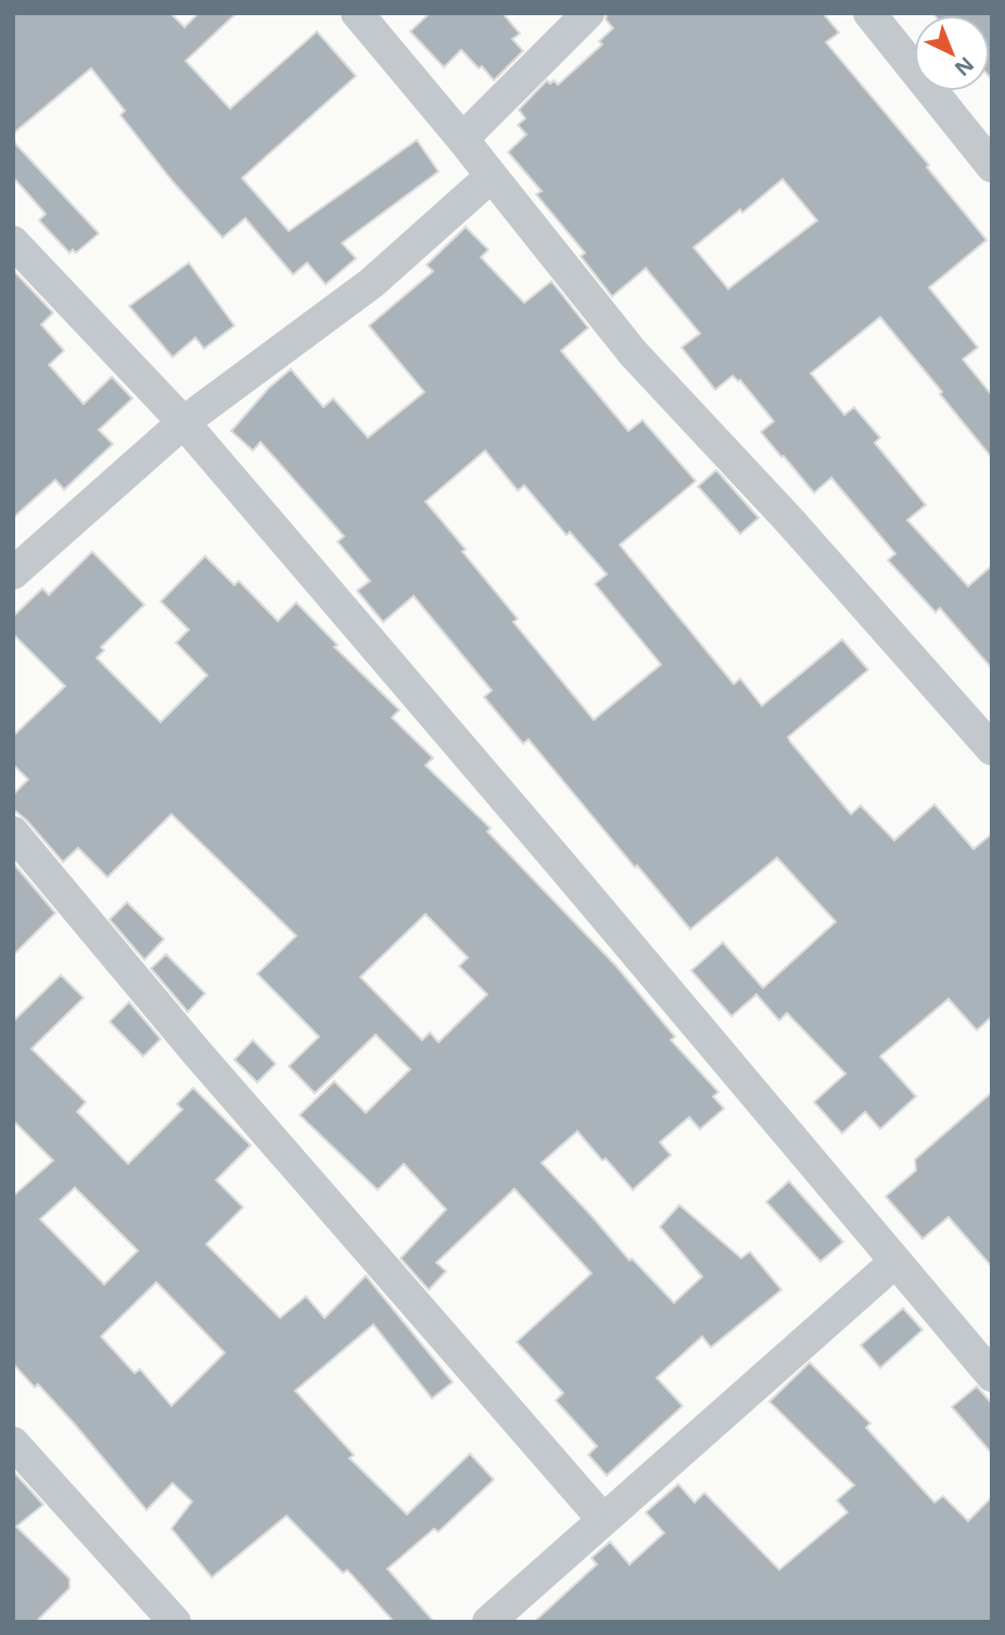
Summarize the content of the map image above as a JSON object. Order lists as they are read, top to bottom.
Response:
{
  "north": "bottom right"
}
